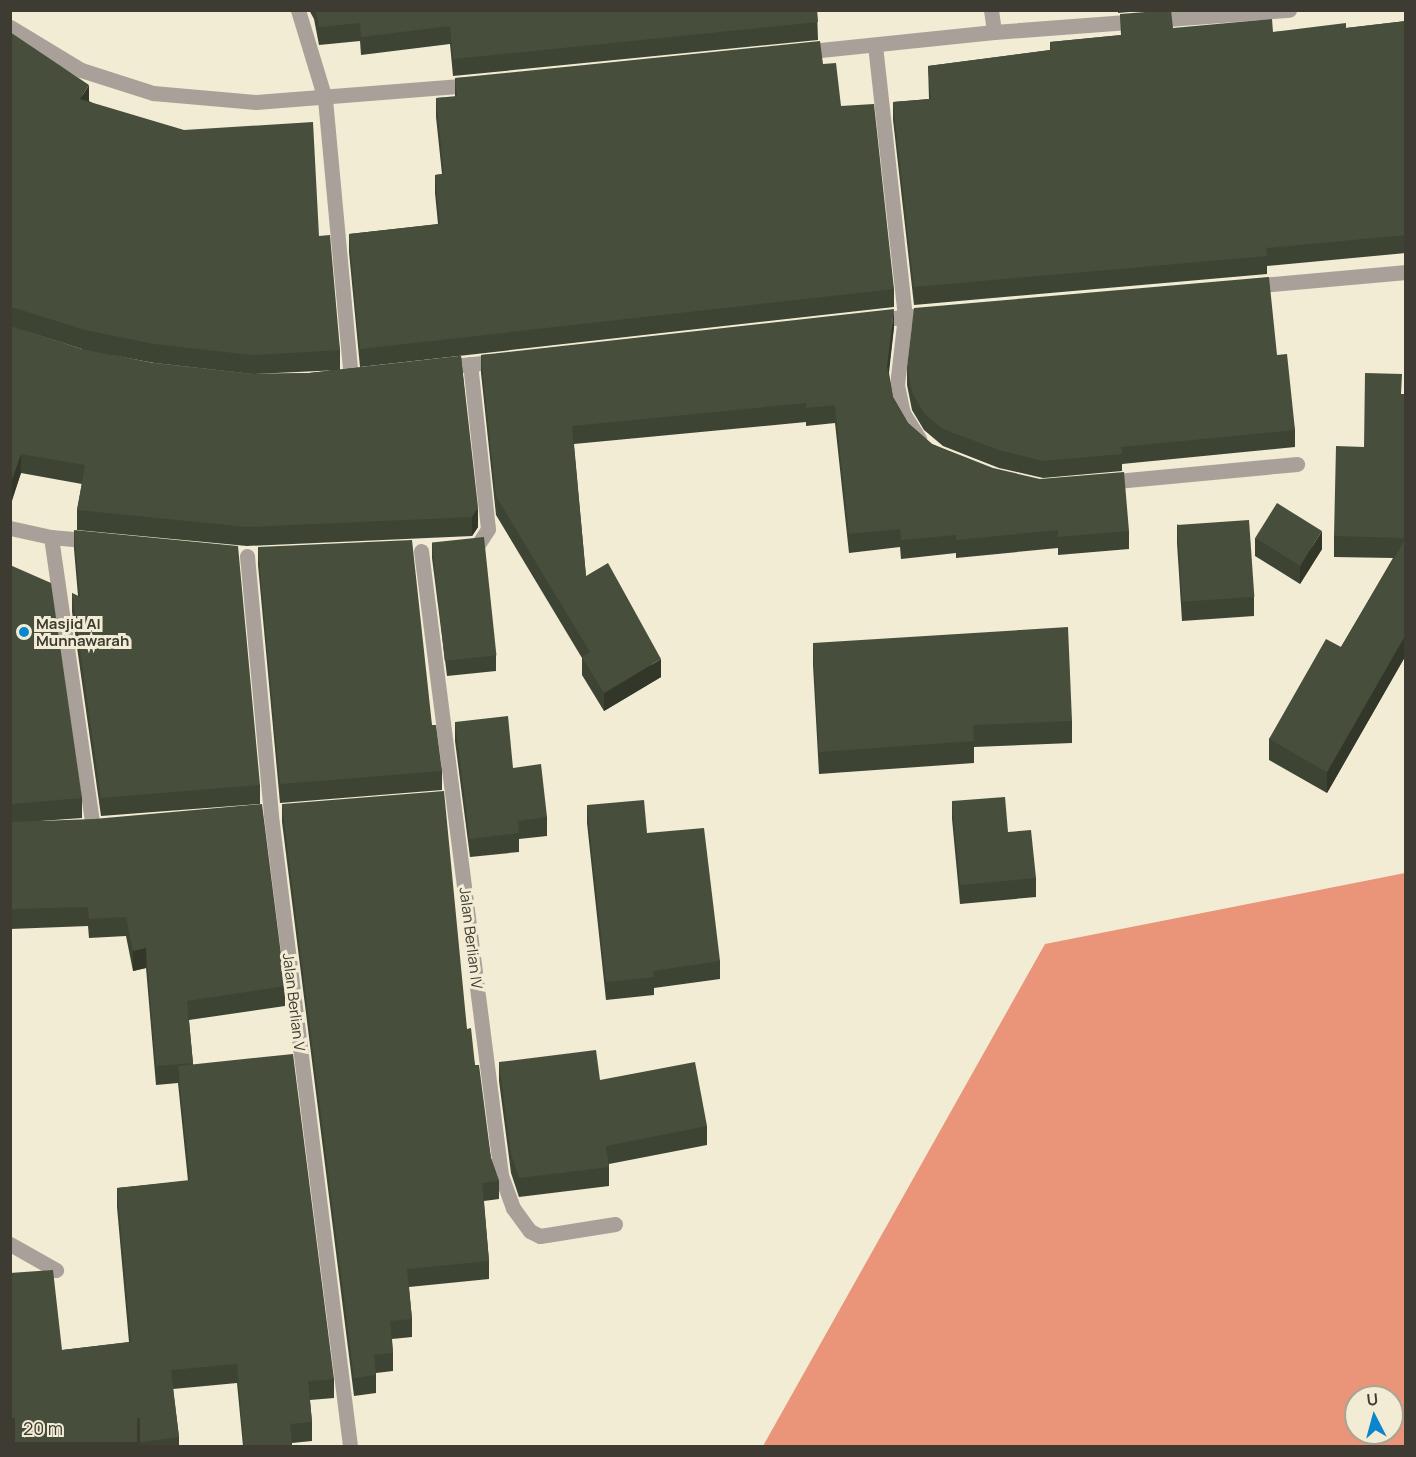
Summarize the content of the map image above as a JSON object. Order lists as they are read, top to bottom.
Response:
{
  "streets": {
    "street": ["Jalan Berlian IV", "Jalan Berlian V"]
  },
  "places": ["Masjid Al Munnawarah"],
  "scale_bar": "20 m",
  "north": "top"
}
